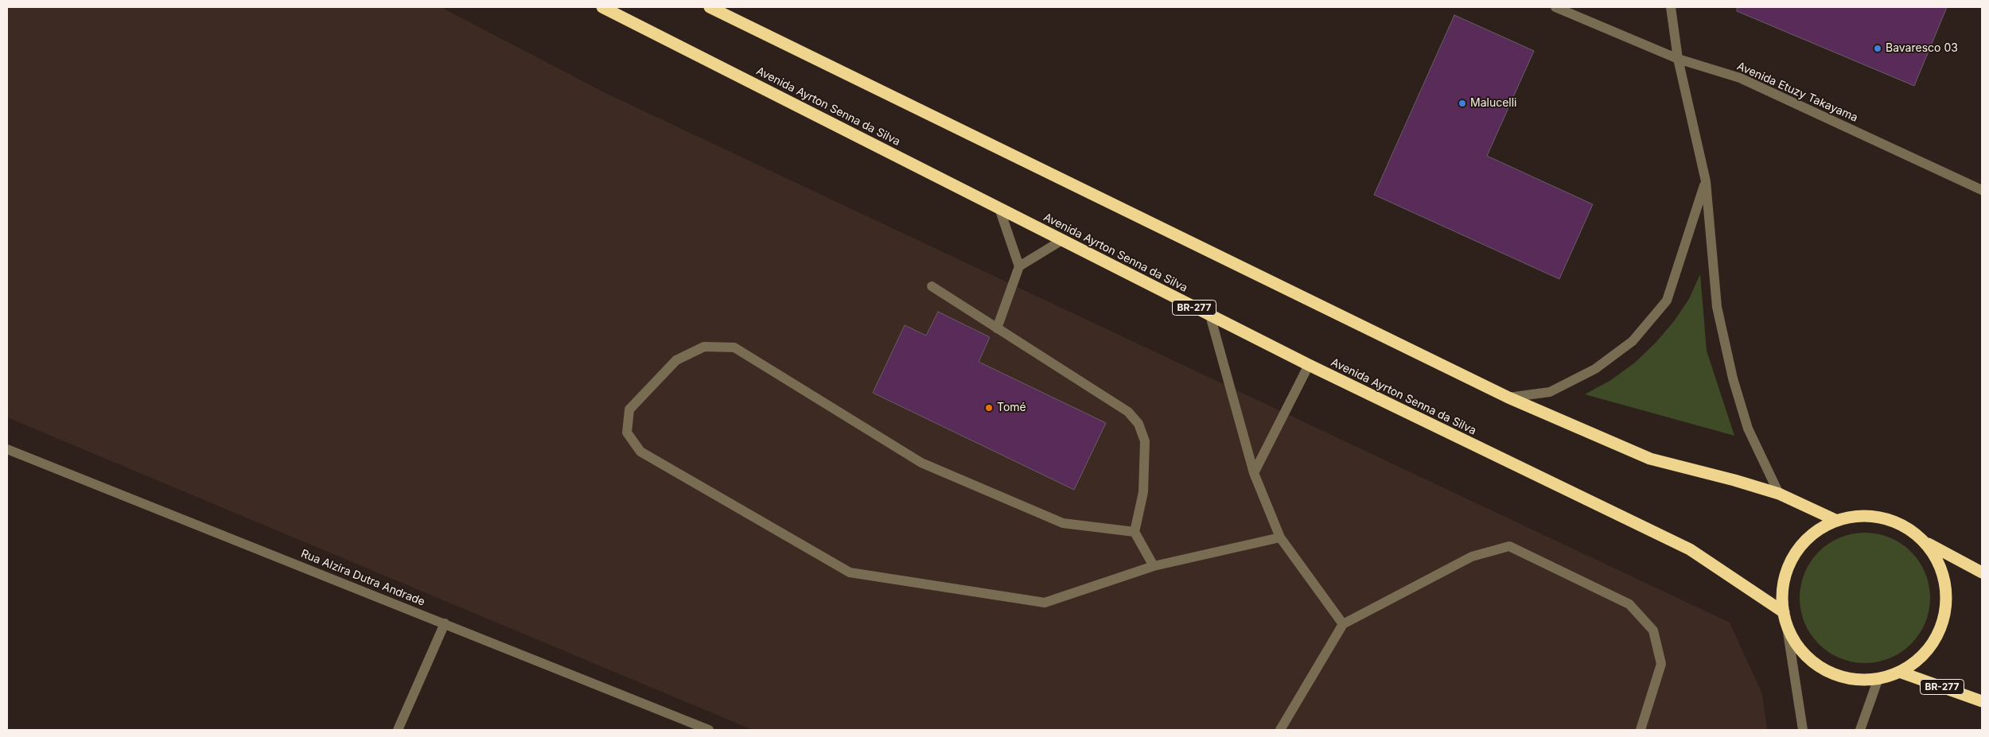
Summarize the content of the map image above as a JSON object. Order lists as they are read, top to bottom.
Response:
{
  "streets": {
    "highway": ["Avenida Ayrton Senna da Silva", "BR-277"],
    "street": ["Avenida Etuzy Takayama", "Rua Alzira Dutra Andrade"]
  },
  "places": ["Bavaresco 03", "Malucelli", "Tomé"]
}
